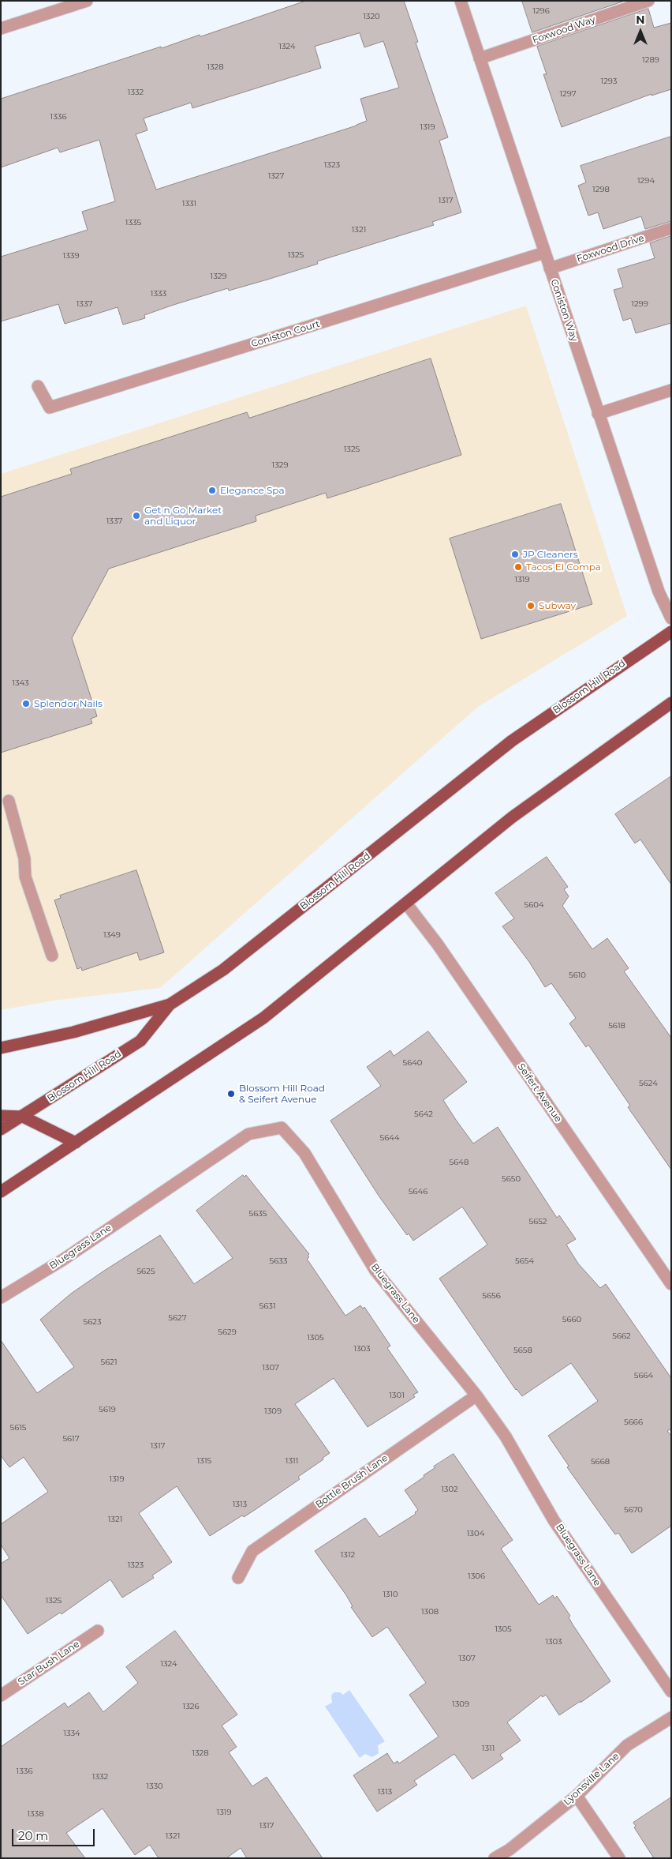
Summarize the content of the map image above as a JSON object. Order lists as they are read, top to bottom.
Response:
{
  "streets": {
    "main road": ["Blossom Hill Road"],
    "street": [
      "Foxwood Way",
      "Foxwood Drive",
      "Coniston Way",
      "Coniston Court",
      "Seifert Avenue",
      "Bluegrass Lane",
      "Bottle Brush Lane",
      "Star Bush Lane",
      "Lyonsville Lane"
    ]
  },
  "crossings": [
    ["Foxwood Way", "Coniston Way"],
    ["Foxwood Drive", "Coniston Way"],
    ["Coniston Way", "Coniston Court"],
    ["Bluegrass Lane", "Bottle Brush Lane"]
  ],
  "places": [
    "Elegance Spa",
    "Get n Go Market and Liquor",
    "JP Cleaners",
    "Tacos El Compa",
    "Subway",
    "Splendor Nails",
    "Blossom Hill Road & Seifert Avenue"
  ],
  "house_numbers": [
    "1296",
    "1320",
    "1324",
    "1289",
    "1328",
    "1293",
    "1332",
    "1297",
    "1336",
    "1319",
    "1323",
    "1327",
    "1294",
    "1298",
    "1317",
    "1331",
    "1335",
    "1321",
    "1325",
    "1339",
    "1329",
    "1333",
    "1337",
    "1299",
    "1325",
    "1329",
    "1337",
    "1319",
    "1343",
    "5604",
    "1349",
    "5610",
    "5618",
    "5640",
    "5624",
    "5642",
    "5644",
    "5648",
    "5650",
    "5646",
    "5635",
    "5652",
    "5633",
    "5654",
    "5625",
    "5656",
    "5631",
    "5627",
    "5660",
    "5623",
    "5629",
    "5662",
    "1305",
    "1303",
    "5658",
    "5621",
    "1307",
    "5664",
    "1301",
    "5619",
    "1309",
    "5666",
    "5615",
    "5617",
    "1317",
    "1315",
    "1311",
    "5668",
    "1319",
    "1302",
    "1313",
    "5670",
    "1321",
    "1304",
    "1312",
    "1323",
    "1306",
    "1310",
    "1325",
    "1308",
    "1305",
    "1303",
    "1307",
    "1324",
    "1309",
    "1326",
    "1334",
    "1311",
    "1328",
    "1336",
    "1332",
    "1330",
    "1313",
    "1319",
    "1338",
    "1317",
    "1321"
  ],
  "scale_bar": "20 m",
  "north": "top"
}
